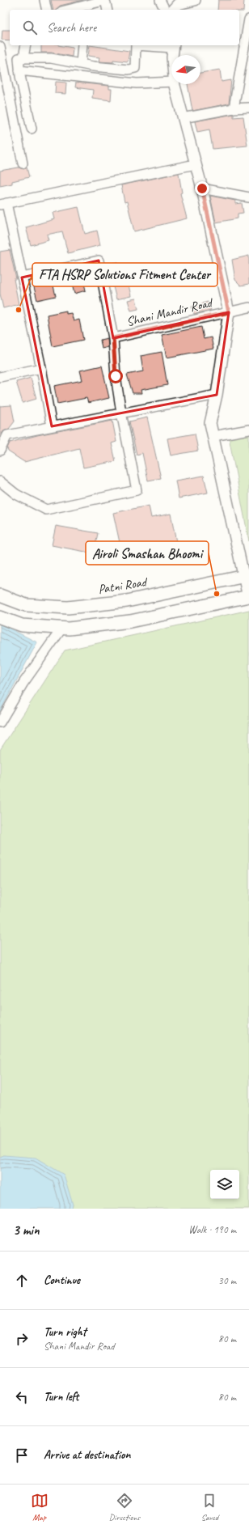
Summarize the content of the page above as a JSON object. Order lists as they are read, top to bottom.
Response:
{
  "streets": {
    "main road": ["Patni Road"],
    "street": ["Shani Mandir Road"]
  },
  "places": ["FTA HSRP Solutions Fitment Center", "Airoli Smashan Bhoomi"],
  "north": "left",
  "page": {
    "search": "Search here",
    "heading": ["3 min", "Walk · 190 m"],
    "list": [
      ["Continue", "30 m"],
      ["Turn right", "Shani Mandir Road", "80 m"],
      ["Turn left", "80 m"],
      "Arrive at destination"
    ],
    "nav": ["Map", "Directions", "Saved"]
  }
}
